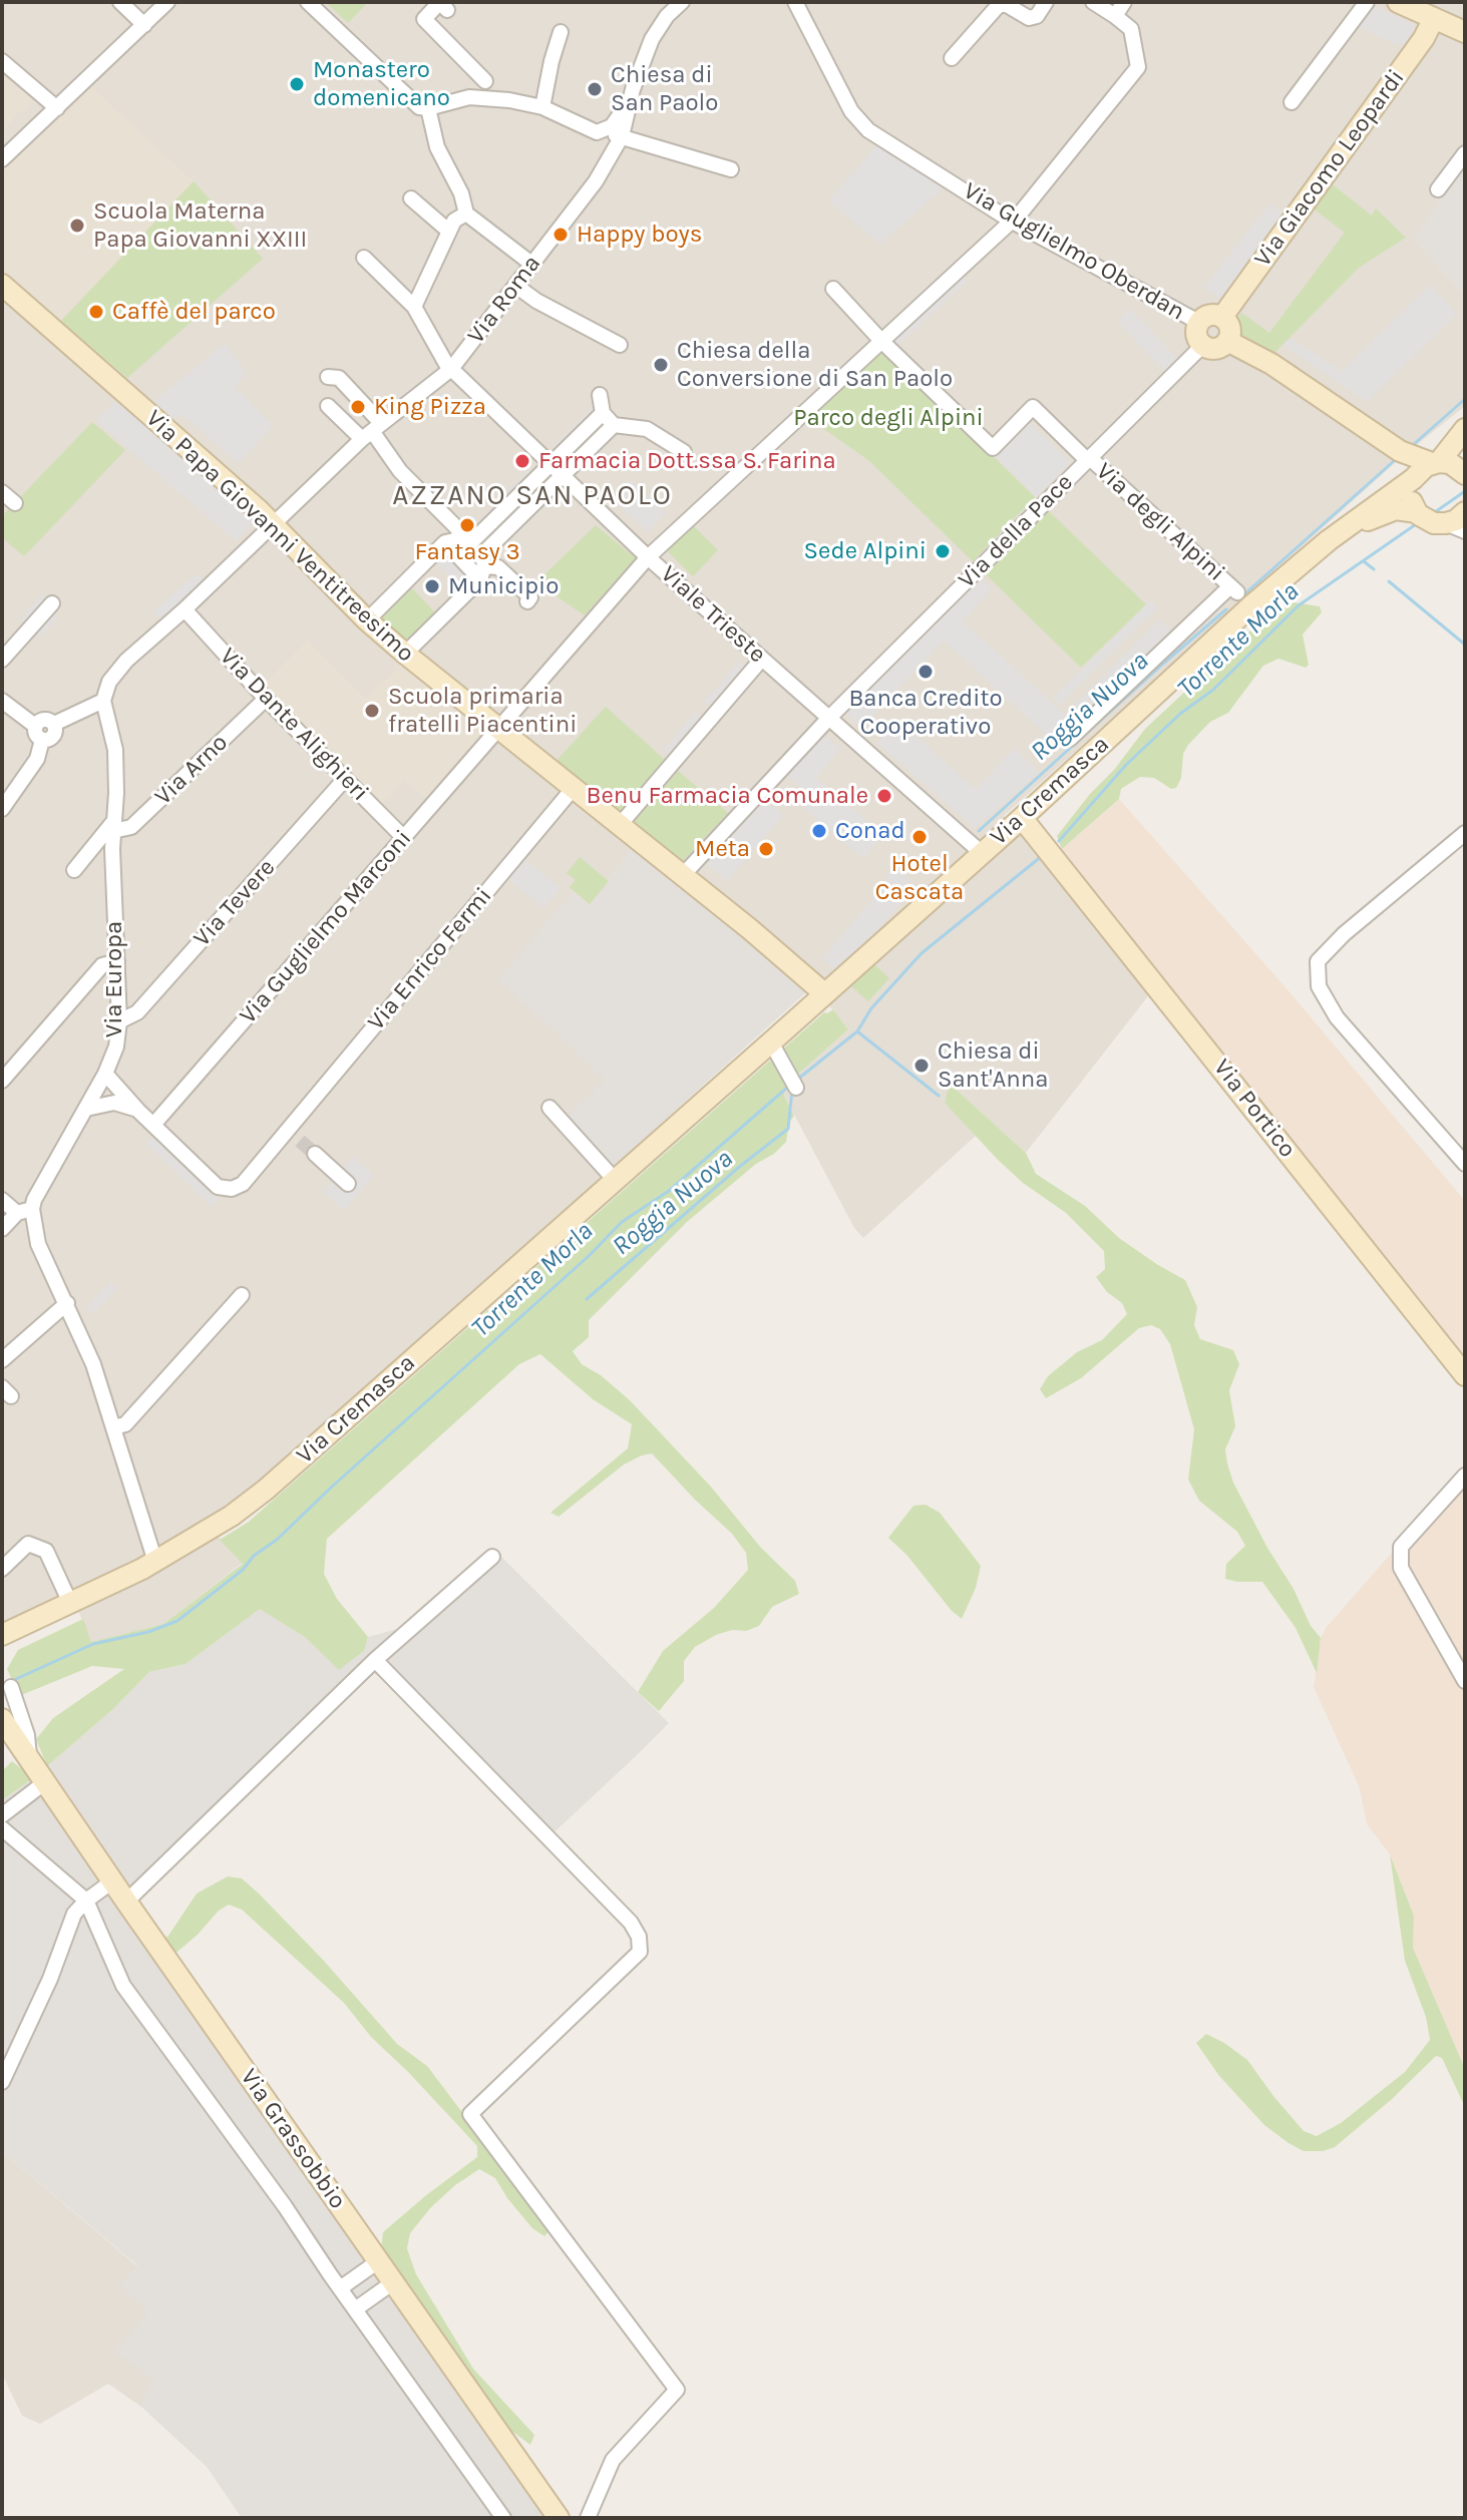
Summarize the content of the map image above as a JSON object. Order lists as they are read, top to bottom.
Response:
{
  "streets": {
    "street": [
      "Via Giacomo Leopardi",
      "Via Guglielmo Oberdan",
      "Via Roma",
      "Via degli Alpini",
      "Via della Pace",
      "Via Papa Giovanni Ventitreesimo",
      "Viale Trieste",
      "Via Dante Alighieri",
      "Via Arno",
      "Via Cremasca",
      "Via Tevere",
      "Via Guglielmo Marconi",
      "Via Enrico Fermi",
      "Via Europa",
      "Via Portico",
      "Via Grassobbio"
    ]
  },
  "crossings": [
    ["Via Giacomo Leopardi", "Via Guglielmo Oberdan"],
    ["Via Giacomo Leopardi", "Via della Pace"],
    ["Via Guglielmo Oberdan", "Via della Pace"],
    ["Via Guglielmo Oberdan", "Via Guglielmo Marconi"],
    ["Via Roma", "Via Papa Giovanni Ventitreesimo"],
    ["Via Roma", "Viale Trieste"],
    ["Via degli Alpini", "Via della Pace"],
    ["Via degli Alpini", "Via Guglielmo Marconi"],
    ["Via della Pace", "Via Papa Giovanni Ventitreesimo"],
    ["Via della Pace", "Viale Trieste"],
    ["Via Papa Giovanni Ventitreesimo", "Via Cremasca"],
    ["Via Papa Giovanni Ventitreesimo", "Via Guglielmo Marconi"],
    ["Via Papa Giovanni Ventitreesimo", "Via Enrico Fermi"],
    ["Viale Trieste", "Via Cremasca"],
    ["Viale Trieste", "Via Guglielmo Marconi"],
    ["Via Dante Alighieri", "Via Arno"],
    ["Via Dante Alighieri", "Via Tevere"],
    ["Via Dante Alighieri", "Via Guglielmo Marconi"],
    ["Via Arno", "Via Europa"],
    ["Via Cremasca", "Via Portico"],
    ["Via Tevere", "Via Europa"],
    ["Via Guglielmo Marconi", "Via Enrico Fermi"],
    ["Via Enrico Fermi", "Via Europa"]
  ],
  "districts": ["AZZANO SAN PAOLO"],
  "water": ["Torrente Morla", "Roggia Nuova"],
  "parks": ["Parco degli Alpini"],
  "places": [
    "Monastero domenicano",
    "Chiesa di San Paolo",
    "Scuola Materna Papa Giovanni XXIII",
    "Happy boys",
    "Caffè del parco",
    "Chiesa della Conversione di San Paolo",
    "King Pizza",
    "Farmacia Dott.ssa S. Farina",
    "Fantasy 3",
    "Sede Alpini",
    "Municipio",
    "Banca Credito Cooperativo",
    "Scuola primaria fratelli Piacentini",
    "Benu Farmacia Comunale",
    "Conad",
    "Hotel Cascata",
    "Meta",
    "Chiesa di Sant'Anna"
  ]
}
